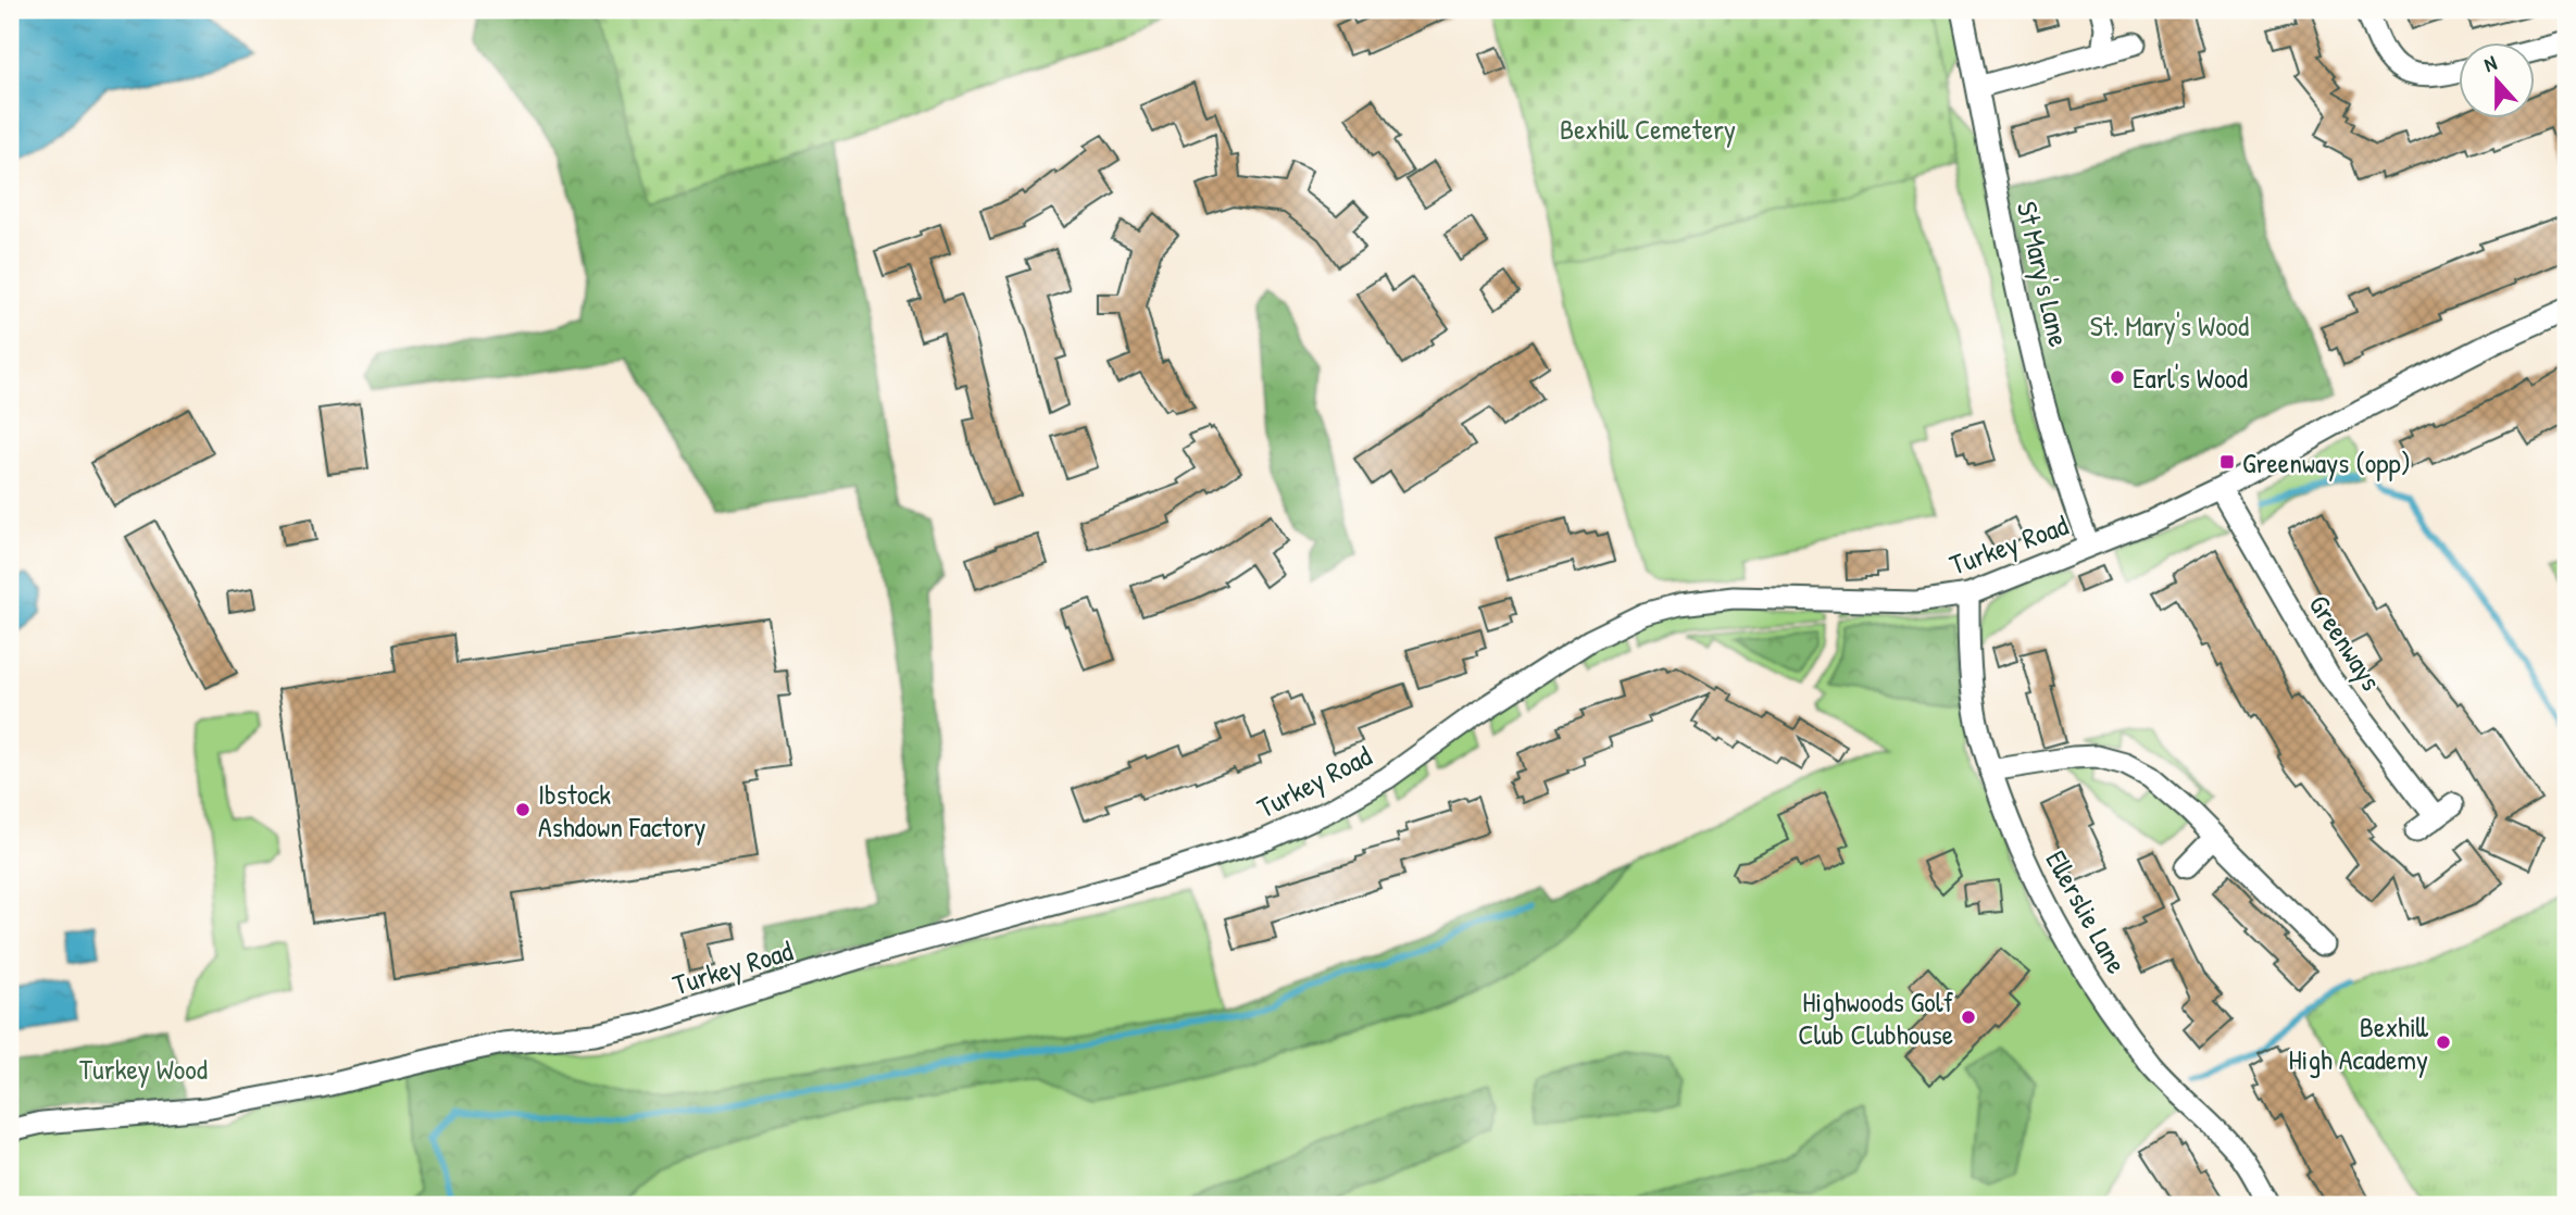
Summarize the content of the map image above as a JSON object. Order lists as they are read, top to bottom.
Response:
{
  "streets": {
    "street": [
      "St Mary's Lane",
      "Turkey Road",
      "Greenways",
      "Ellerslie Lane"
    ]
  },
  "crossings": [
    ["St Mary's Lane", "Turkey Road"],
    ["Turkey Road", "Greenways"],
    ["Turkey Road", "Ellerslie Lane"]
  ],
  "parks": ["Bexhill Cemetery", "St. Mary's Wood", "Turkey Wood"],
  "places": {
    "other": [
      "Earl's Wood",
      "Ibstock Ashdown Factory",
      "Highwoods Golf Club Clubhouse",
      "Bexhill High Academy"
    ],
    "transit": ["Greenways (opp)"]
  },
  "north": "top"
}
